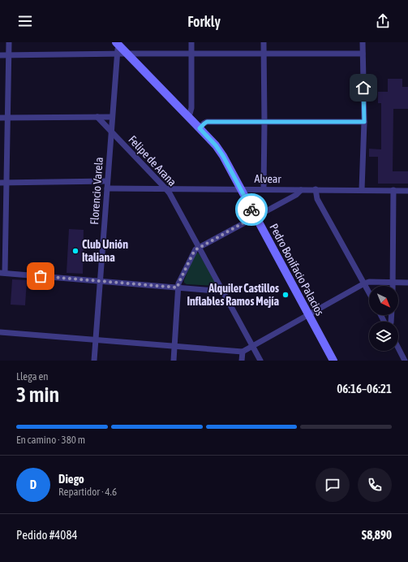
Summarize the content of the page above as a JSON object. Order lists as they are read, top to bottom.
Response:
{
  "streets": {
    "street": [
      "Felipe de Arana",
      "Alvear",
      "Florencio Varela",
      "Pedro Bonifacio Palacios"
    ]
  },
  "crossings": [
    ["Felipe de Arana", "Alvear"],
    ["Felipe de Arana", "Florencio Varela"],
    ["Alvear", "Florencio Varela"],
    ["Alvear", "Pedro Bonifacio Palacios"],
    ["Florencio Varela", "Pedro Bonifacio Palacios"]
  ],
  "places": ["Club Unión Italiana", "Alquiler Castillos Inflables Ramos Mejía"],
  "north": "bottom right",
  "page": {
    "header": "Forkly",
    "heading": ["3 min", "Llega en", "06:16–06:21"],
    "panel": [
      "Diego",
      "Repartidor · 4.6",
      "Pedido #4084",
      "$8,890"
    ],
    "bar": "En camino · 380 m",
    "round": "D"
  }
}
